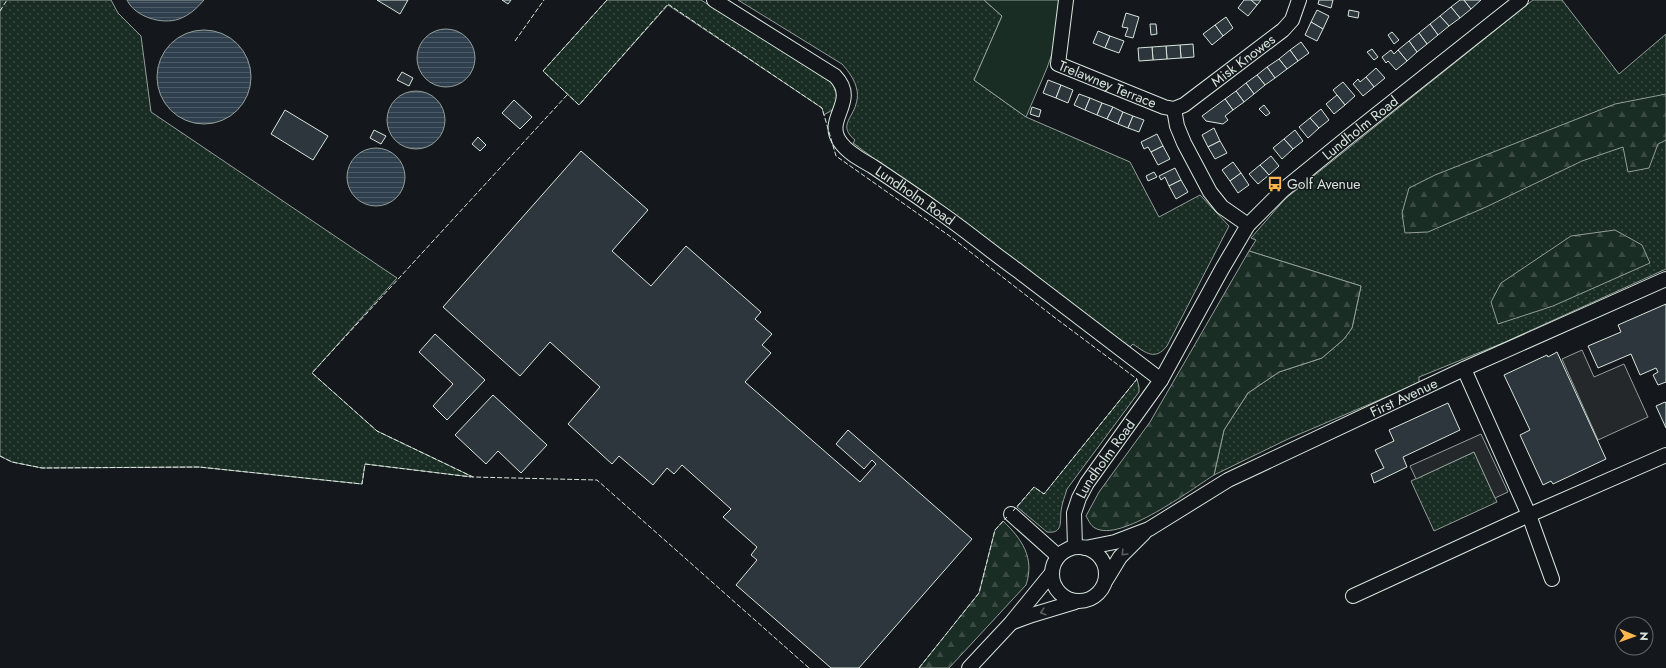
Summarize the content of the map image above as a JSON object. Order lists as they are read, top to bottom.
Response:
{
  "streets": {
    "street": [
      "Misk Knowes",
      "Trelawney Terrace",
      "Lundholm Road",
      "First Avenue"
    ]
  },
  "crossings": [
    ["Misk Knowes", "Trelawney Terrace"],
    ["Lundholm Road", "First Avenue"]
  ],
  "places": {
    "bus stop": ["Golf Avenue"]
  },
  "north": "right"
}
